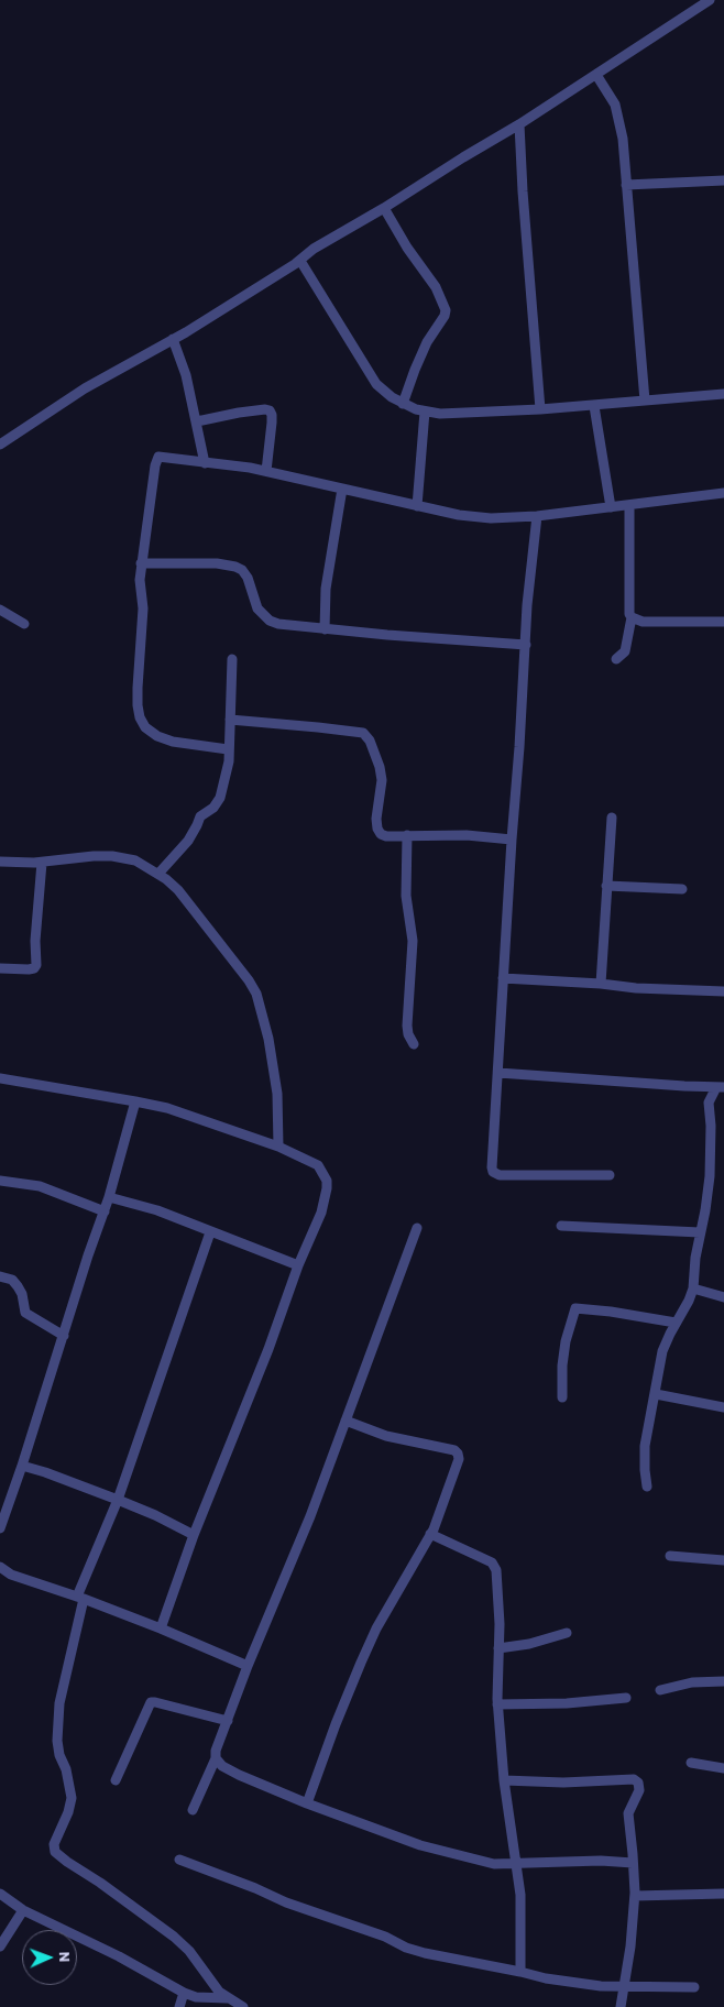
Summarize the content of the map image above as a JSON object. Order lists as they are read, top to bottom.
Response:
{
  "north": "right"
}
